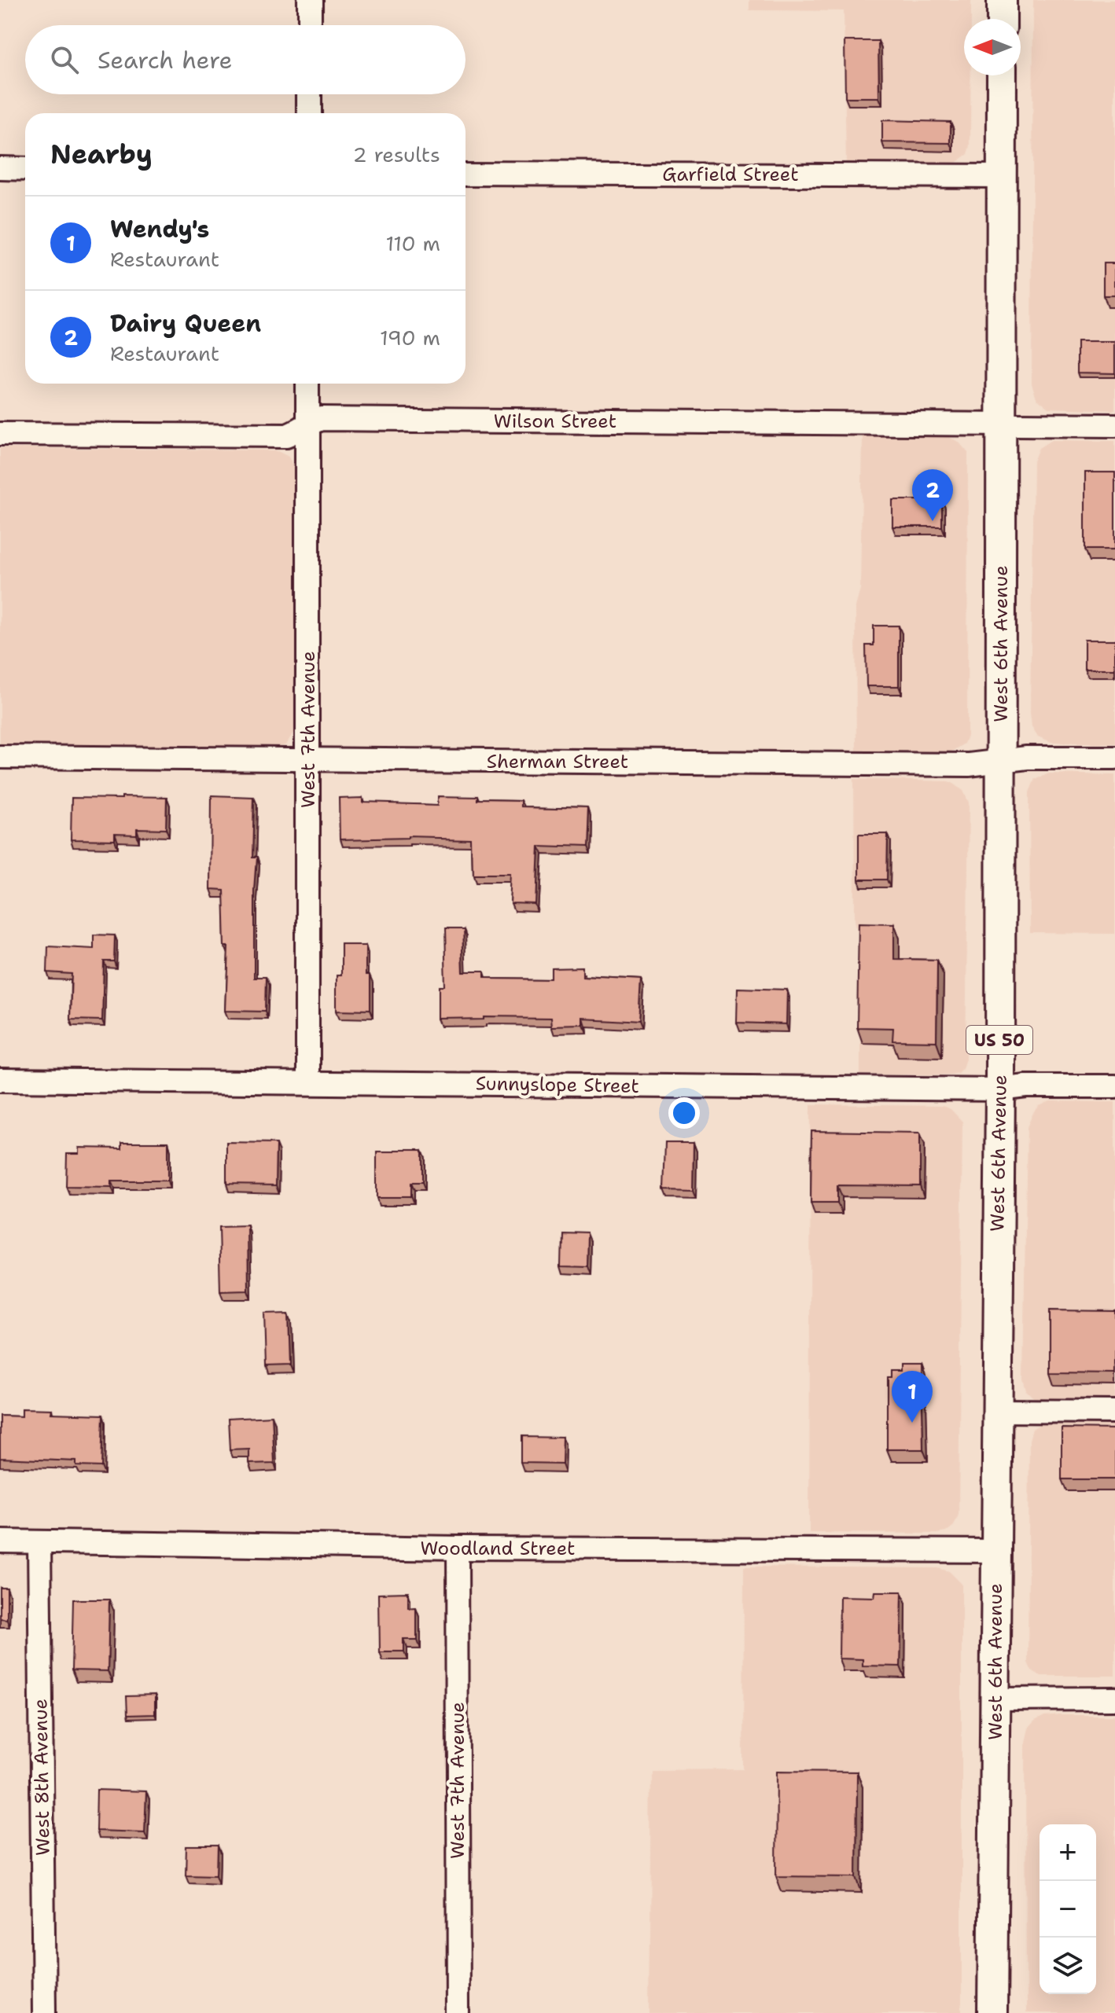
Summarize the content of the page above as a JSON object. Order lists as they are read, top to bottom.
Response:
{
  "streets": {
    "main road": ["West 6th Avenue", "US 50"],
    "street": [
      "Garfield Street",
      "Wilson Street",
      "West 7th Avenue",
      "Sherman Street",
      "Sunnyslope Street",
      "Woodland Street",
      "West 8th Avenue"
    ]
  },
  "crossings": [
    ["Garfield Street", "West 6th Avenue"],
    ["Wilson Street", "West 6th Avenue"],
    ["Wilson Street", "West 7th Avenue"],
    ["West 6th Avenue", "Sherman Street"],
    ["West 6th Avenue", "Sunnyslope Street"],
    ["West 6th Avenue", "Woodland Street"],
    ["West 7th Avenue", "Sherman Street"],
    ["West 7th Avenue", "Sunnyslope Street"],
    ["West 7th Avenue", "Woodland Street"],
    ["Woodland Street", "West 8th Avenue"]
  ],
  "north": "left",
  "page": {
    "search": "Search here",
    "heading": ["Nearby", "2 results"],
    "list": [
      {
        "mark": "1",
        "name": "Wendy's",
        "note": "Restaurant",
        "value": "110 m"
      },
      {
        "mark": "2",
        "name": "Dairy Queen",
        "note": "Restaurant",
        "value": "190 m"
      }
    ],
    "pins": ["2", "1"],
    "map_buttons": ["+", "−"]
  }
}
